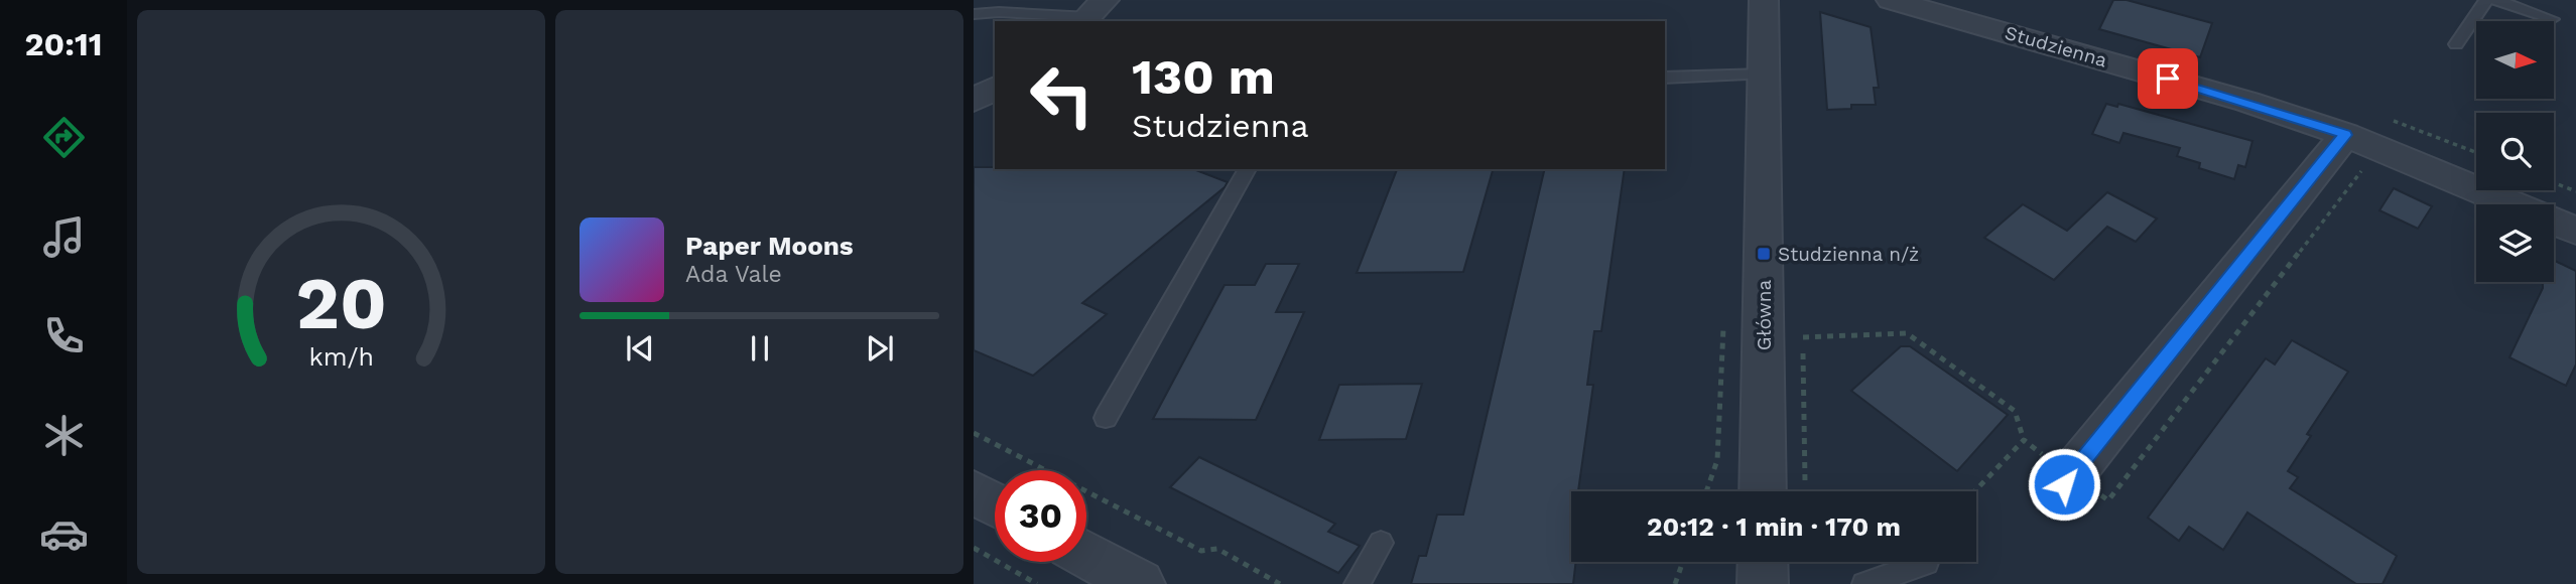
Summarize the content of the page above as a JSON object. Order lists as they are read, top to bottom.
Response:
{
  "streets": {
    "street": ["Studzienna", "Główna"]
  },
  "places": {
    "transit": ["Studzienna n/ż"]
  },
  "north": "right",
  "page": {
    "tabs": "20:11",
    "turn": ["130 m", "Studzienna"],
    "song": ["Paper Moons", "Ada Vale"],
    "limit": "30",
    "trip": "20:12 · 1 min · 170 m",
    "gauge": ["20", "km/h"]
  }
}
